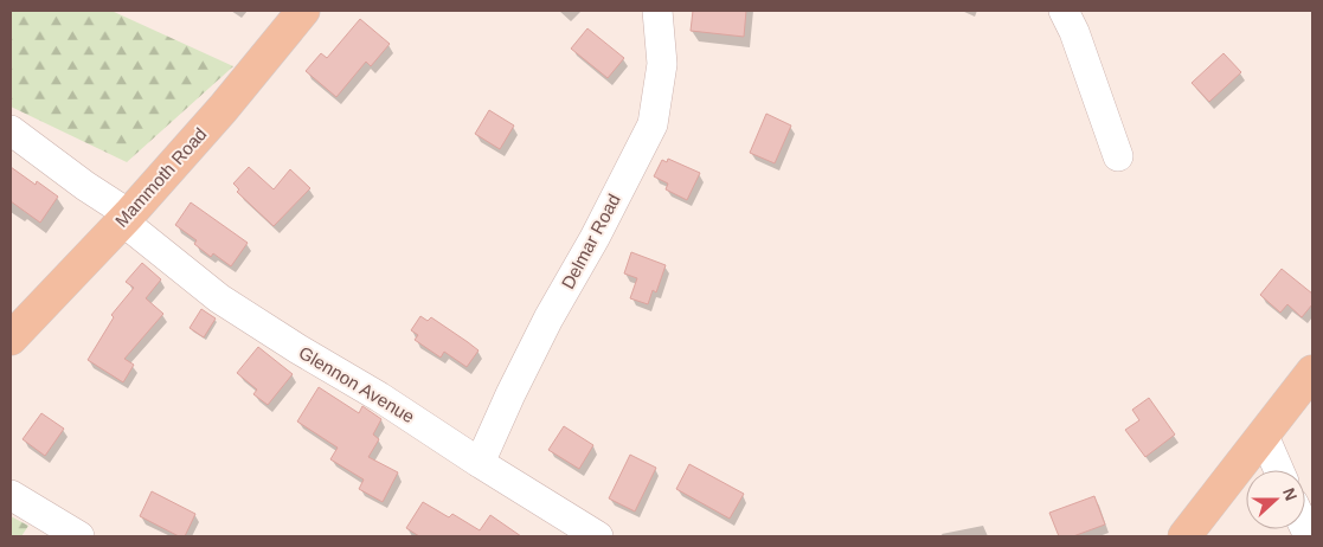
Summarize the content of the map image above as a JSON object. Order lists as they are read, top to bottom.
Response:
{
  "streets": {
    "main road": ["Mammoth Road"],
    "street": ["Delmar Road", "Glennon Avenue"]
  },
  "crossings": [
    ["Mammoth Road", "Glennon Avenue"],
    ["Delmar Road", "Glennon Avenue"]
  ],
  "north": "right"
}
